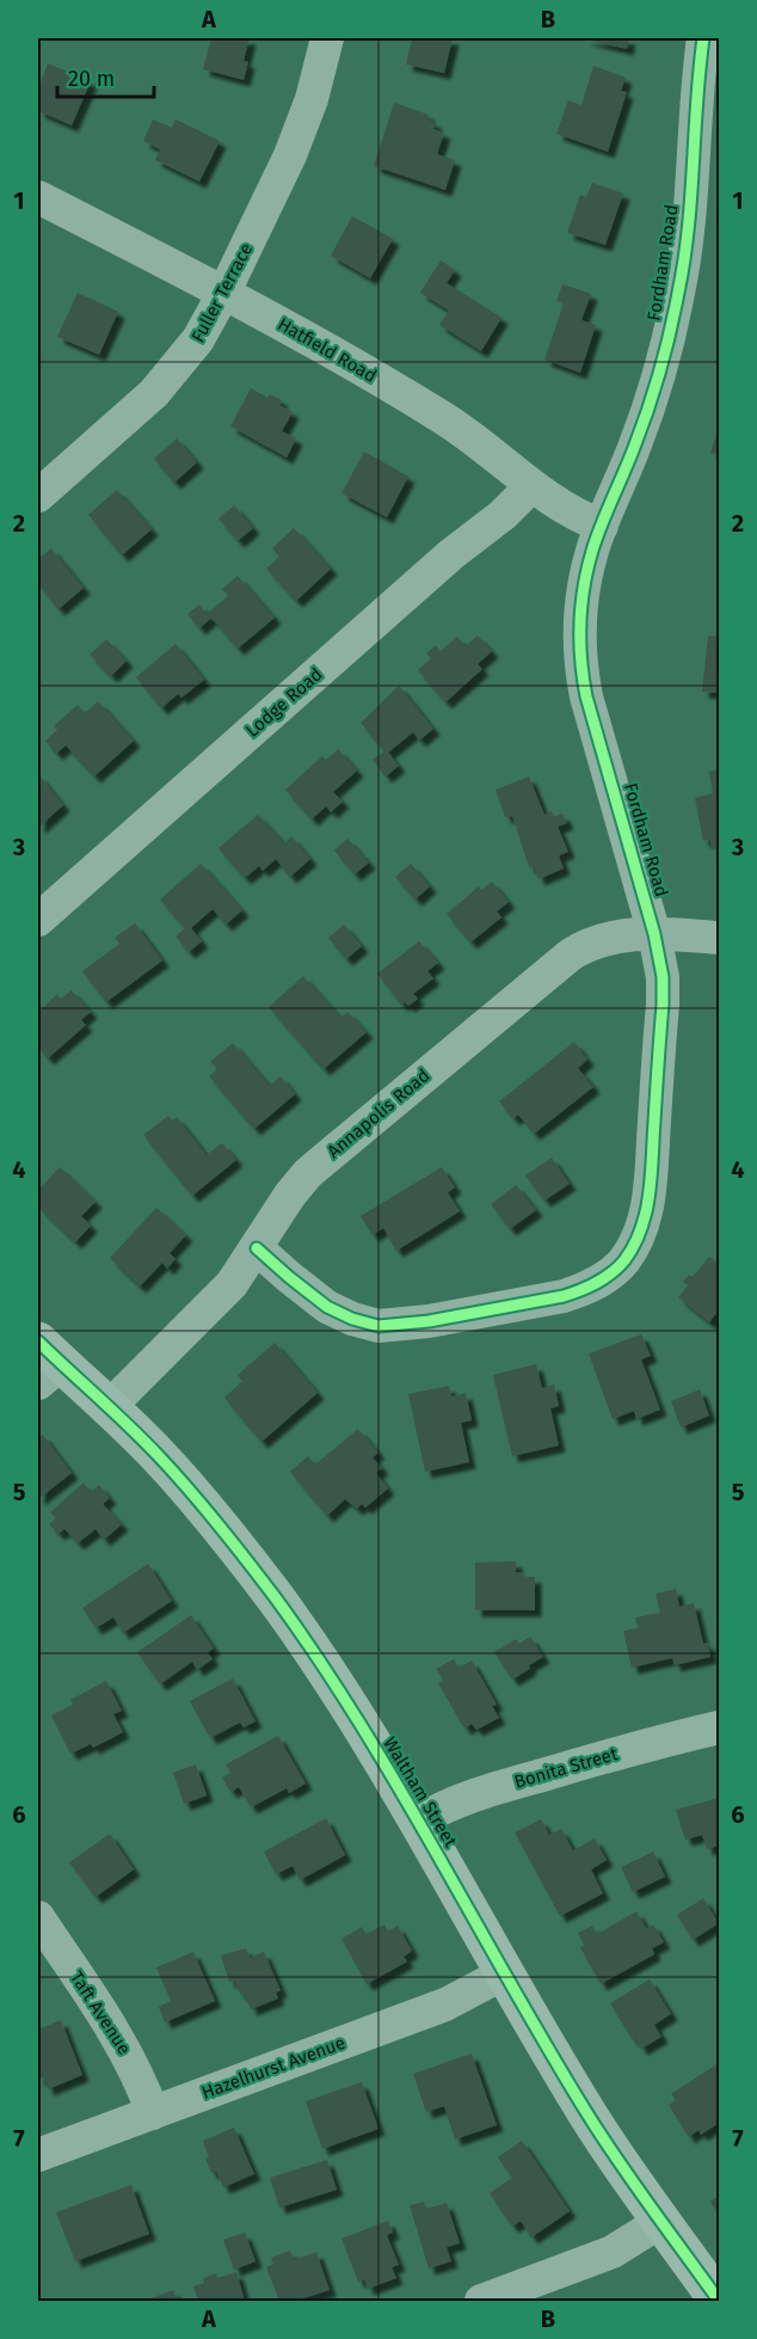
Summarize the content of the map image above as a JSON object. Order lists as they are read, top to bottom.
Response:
{
  "streets": {
    "main road": ["Waltham Street"],
    "street": [
      "Fordham Road",
      "Fuller Terrace",
      "Hatfield Road",
      "Lodge Road",
      "Annapolis Road",
      "Bonita Street",
      "Taft Avenue",
      "Hazelhurst Avenue"
    ]
  },
  "crossings": [
    ["Fordham Road", "Hatfield Road"],
    ["Fordham Road", "Annapolis Road"],
    ["Fuller Terrace", "Hatfield Road"],
    ["Hatfield Road", "Lodge Road"],
    ["Annapolis Road", "Waltham Street"],
    ["Bonita Street", "Waltham Street"],
    ["Waltham Street", "Hazelhurst Avenue"],
    ["Taft Avenue", "Hazelhurst Avenue"]
  ],
  "scale_bar": "20 m",
  "grid": {
    "columns": ["A", "B"],
    "rows": [
      "1",
      "2",
      "3",
      "4",
      "5",
      "6",
      "7"
    ]
  }
}
